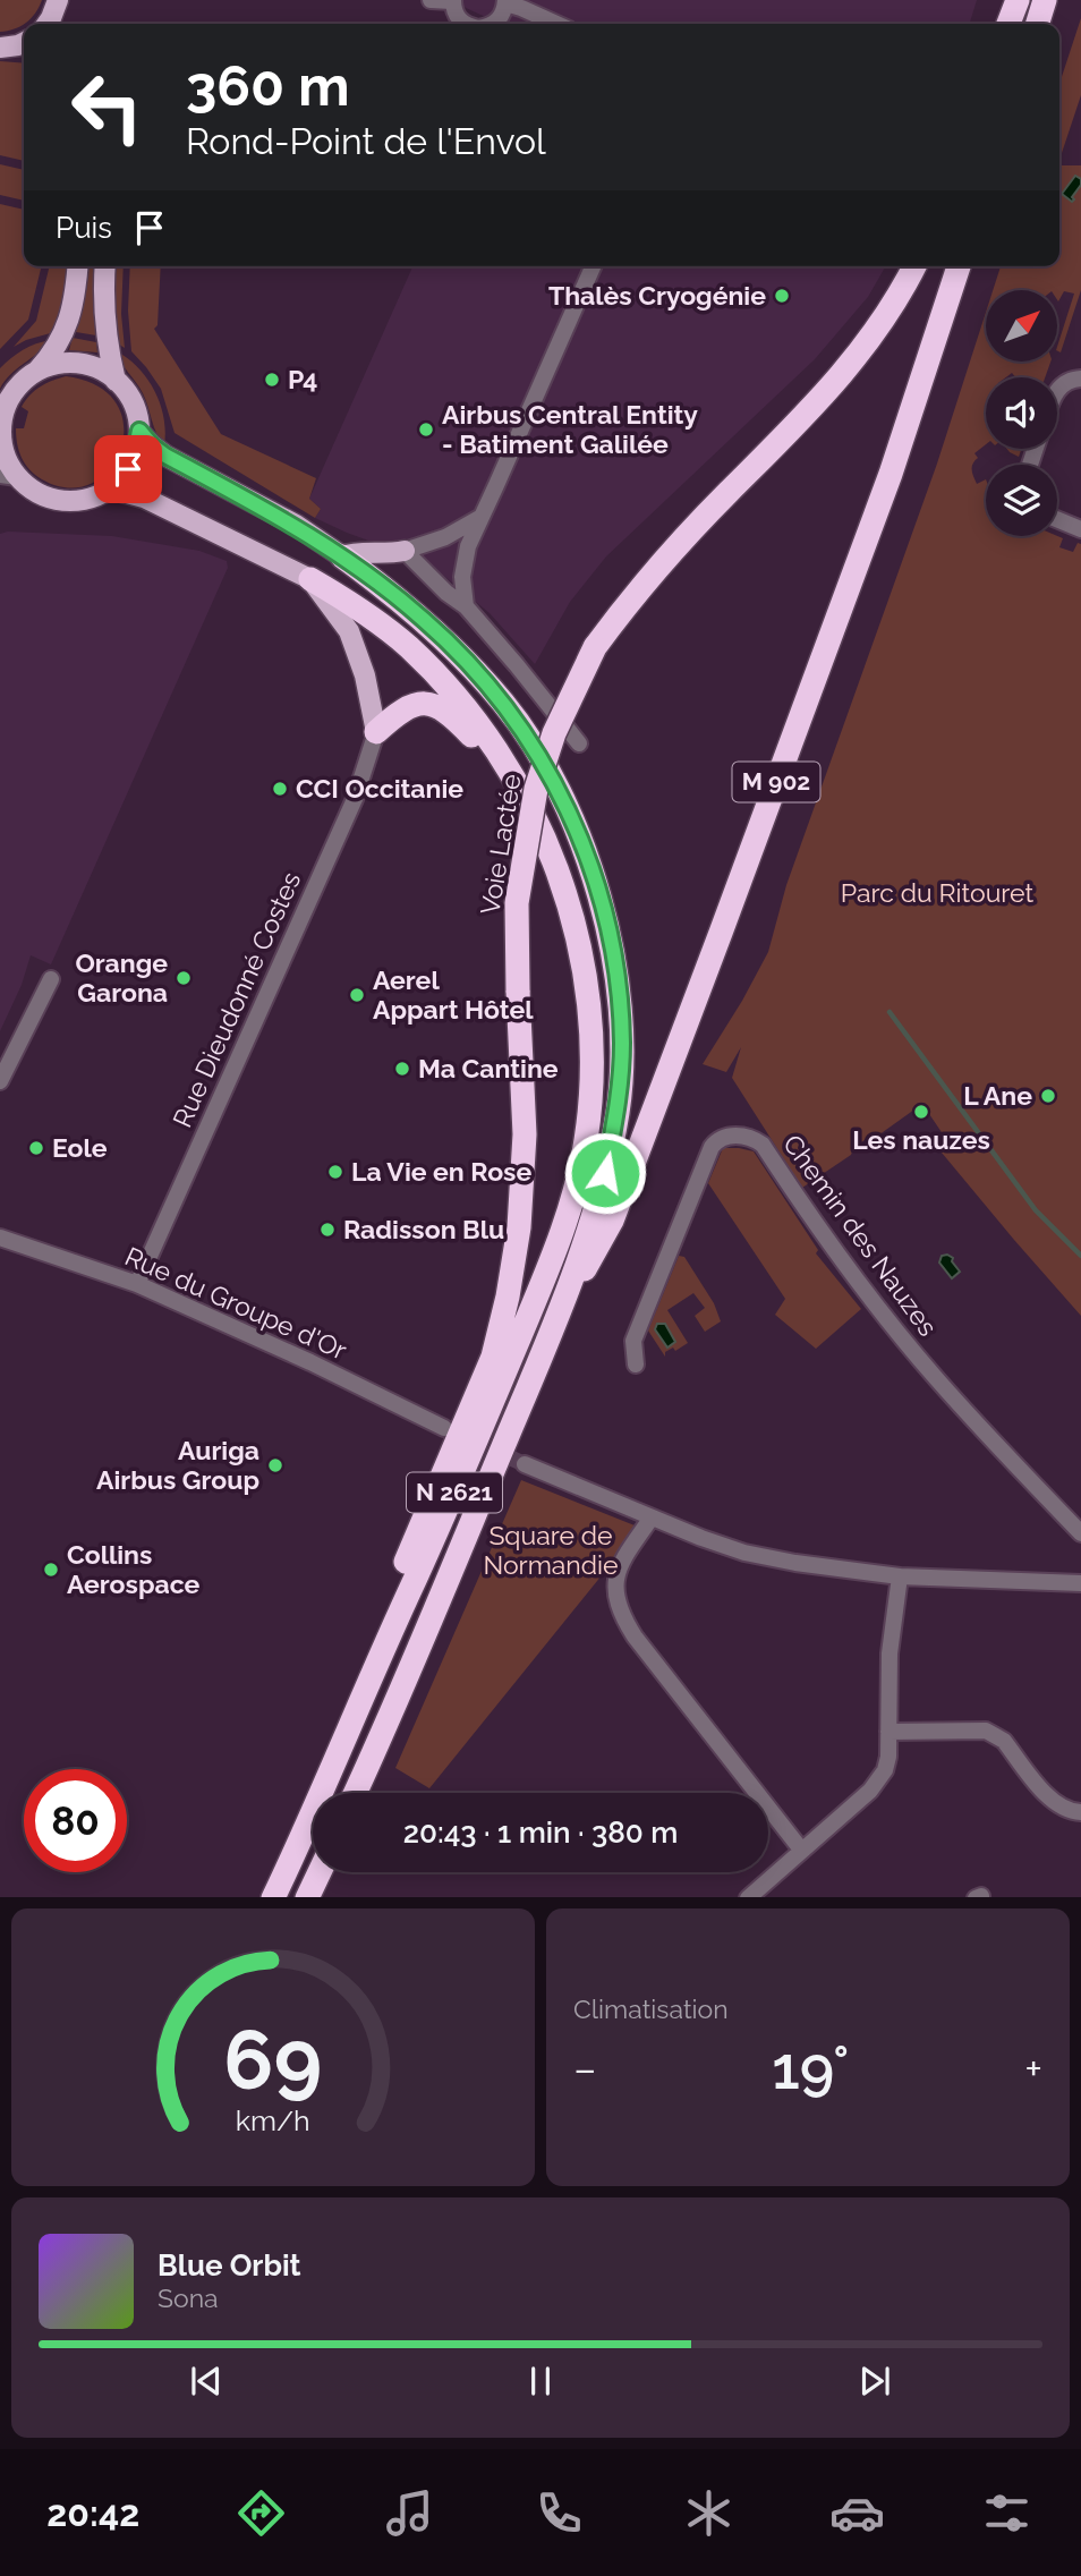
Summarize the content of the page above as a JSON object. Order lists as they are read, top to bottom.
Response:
{
  "streets": {
    "highway": ["M 902", "Voie Lactée", "N 2621"],
    "street": ["Rue Dieudonné Costes", "Chemin des Nauzes", "Rue du Groupe d'Or"]
  },
  "crossings": [
    ["Voie Lactée", "N 2621"],
    ["Rue Dieudonné Costes", "Rue du Groupe d'Or"]
  ],
  "parks": ["Parc du Ritouret", "Square de Normandie"],
  "places": [
    "Thalès Cryogénie",
    "P4",
    "Airbus Central Entity - Batiment Galilée",
    "CCI Occitanie",
    "Orange Garona",
    "Aerel Appart Hôtel",
    "Ma Cantine",
    "L Ane",
    "Les nauzes",
    "Eole",
    "La Vie en Rose",
    "Radisson Blu",
    "Auriga Airbus Group",
    "Collins Aerospace"
  ],
  "north": "top right",
  "page": {
    "turn": ["360 m", "Rond-Point de l'Envol"],
    "then": "Puis",
    "limit": "80",
    "trip": "20:43 · 1 min · 380 m",
    "tile": "Climatisation",
    "heat": ["−", "19°", "+"],
    "song": ["Blue Orbit", "Sona"],
    "tabs": "20:42",
    "gauge": ["69", "km/h"]
  }
}
